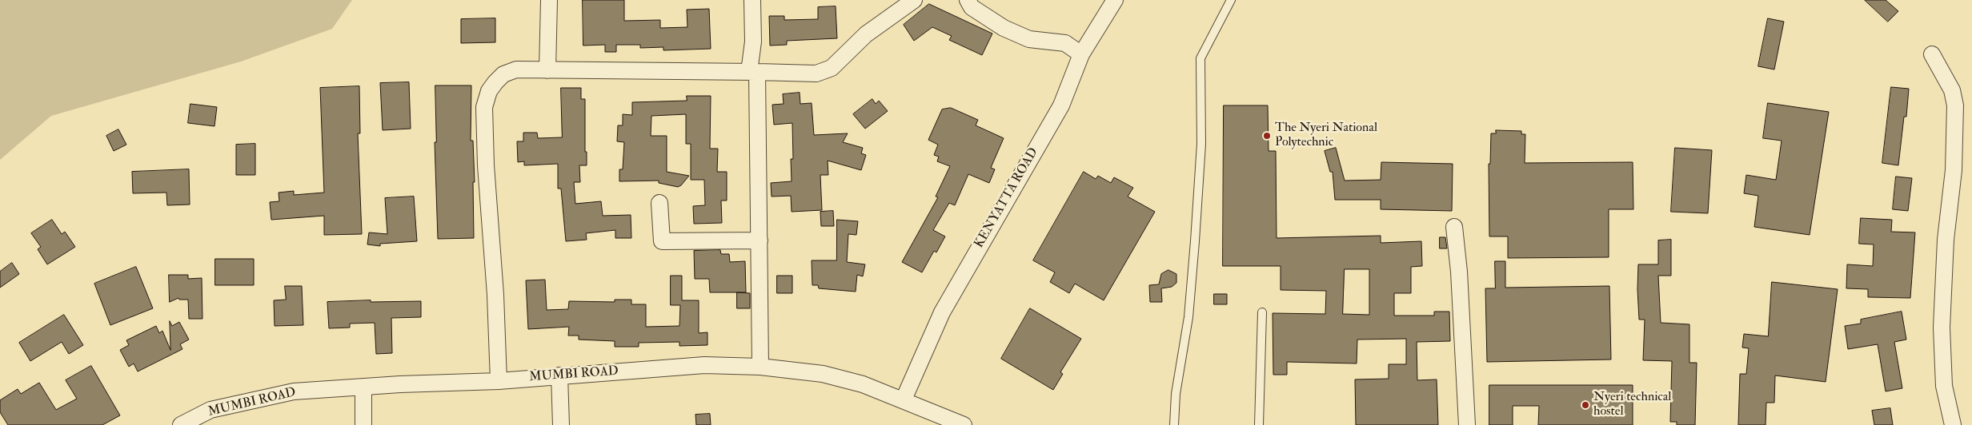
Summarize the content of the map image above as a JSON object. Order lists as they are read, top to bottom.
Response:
{
  "streets": {
    "street": ["KENYATTA ROAD", "MUMBI ROAD"]
  },
  "crossings": [
    ["KENYATTA ROAD", "MUMBI ROAD"]
  ],
  "places": ["The Nyeri National Polytechnic", "Nyeri technical hostel"]
}
